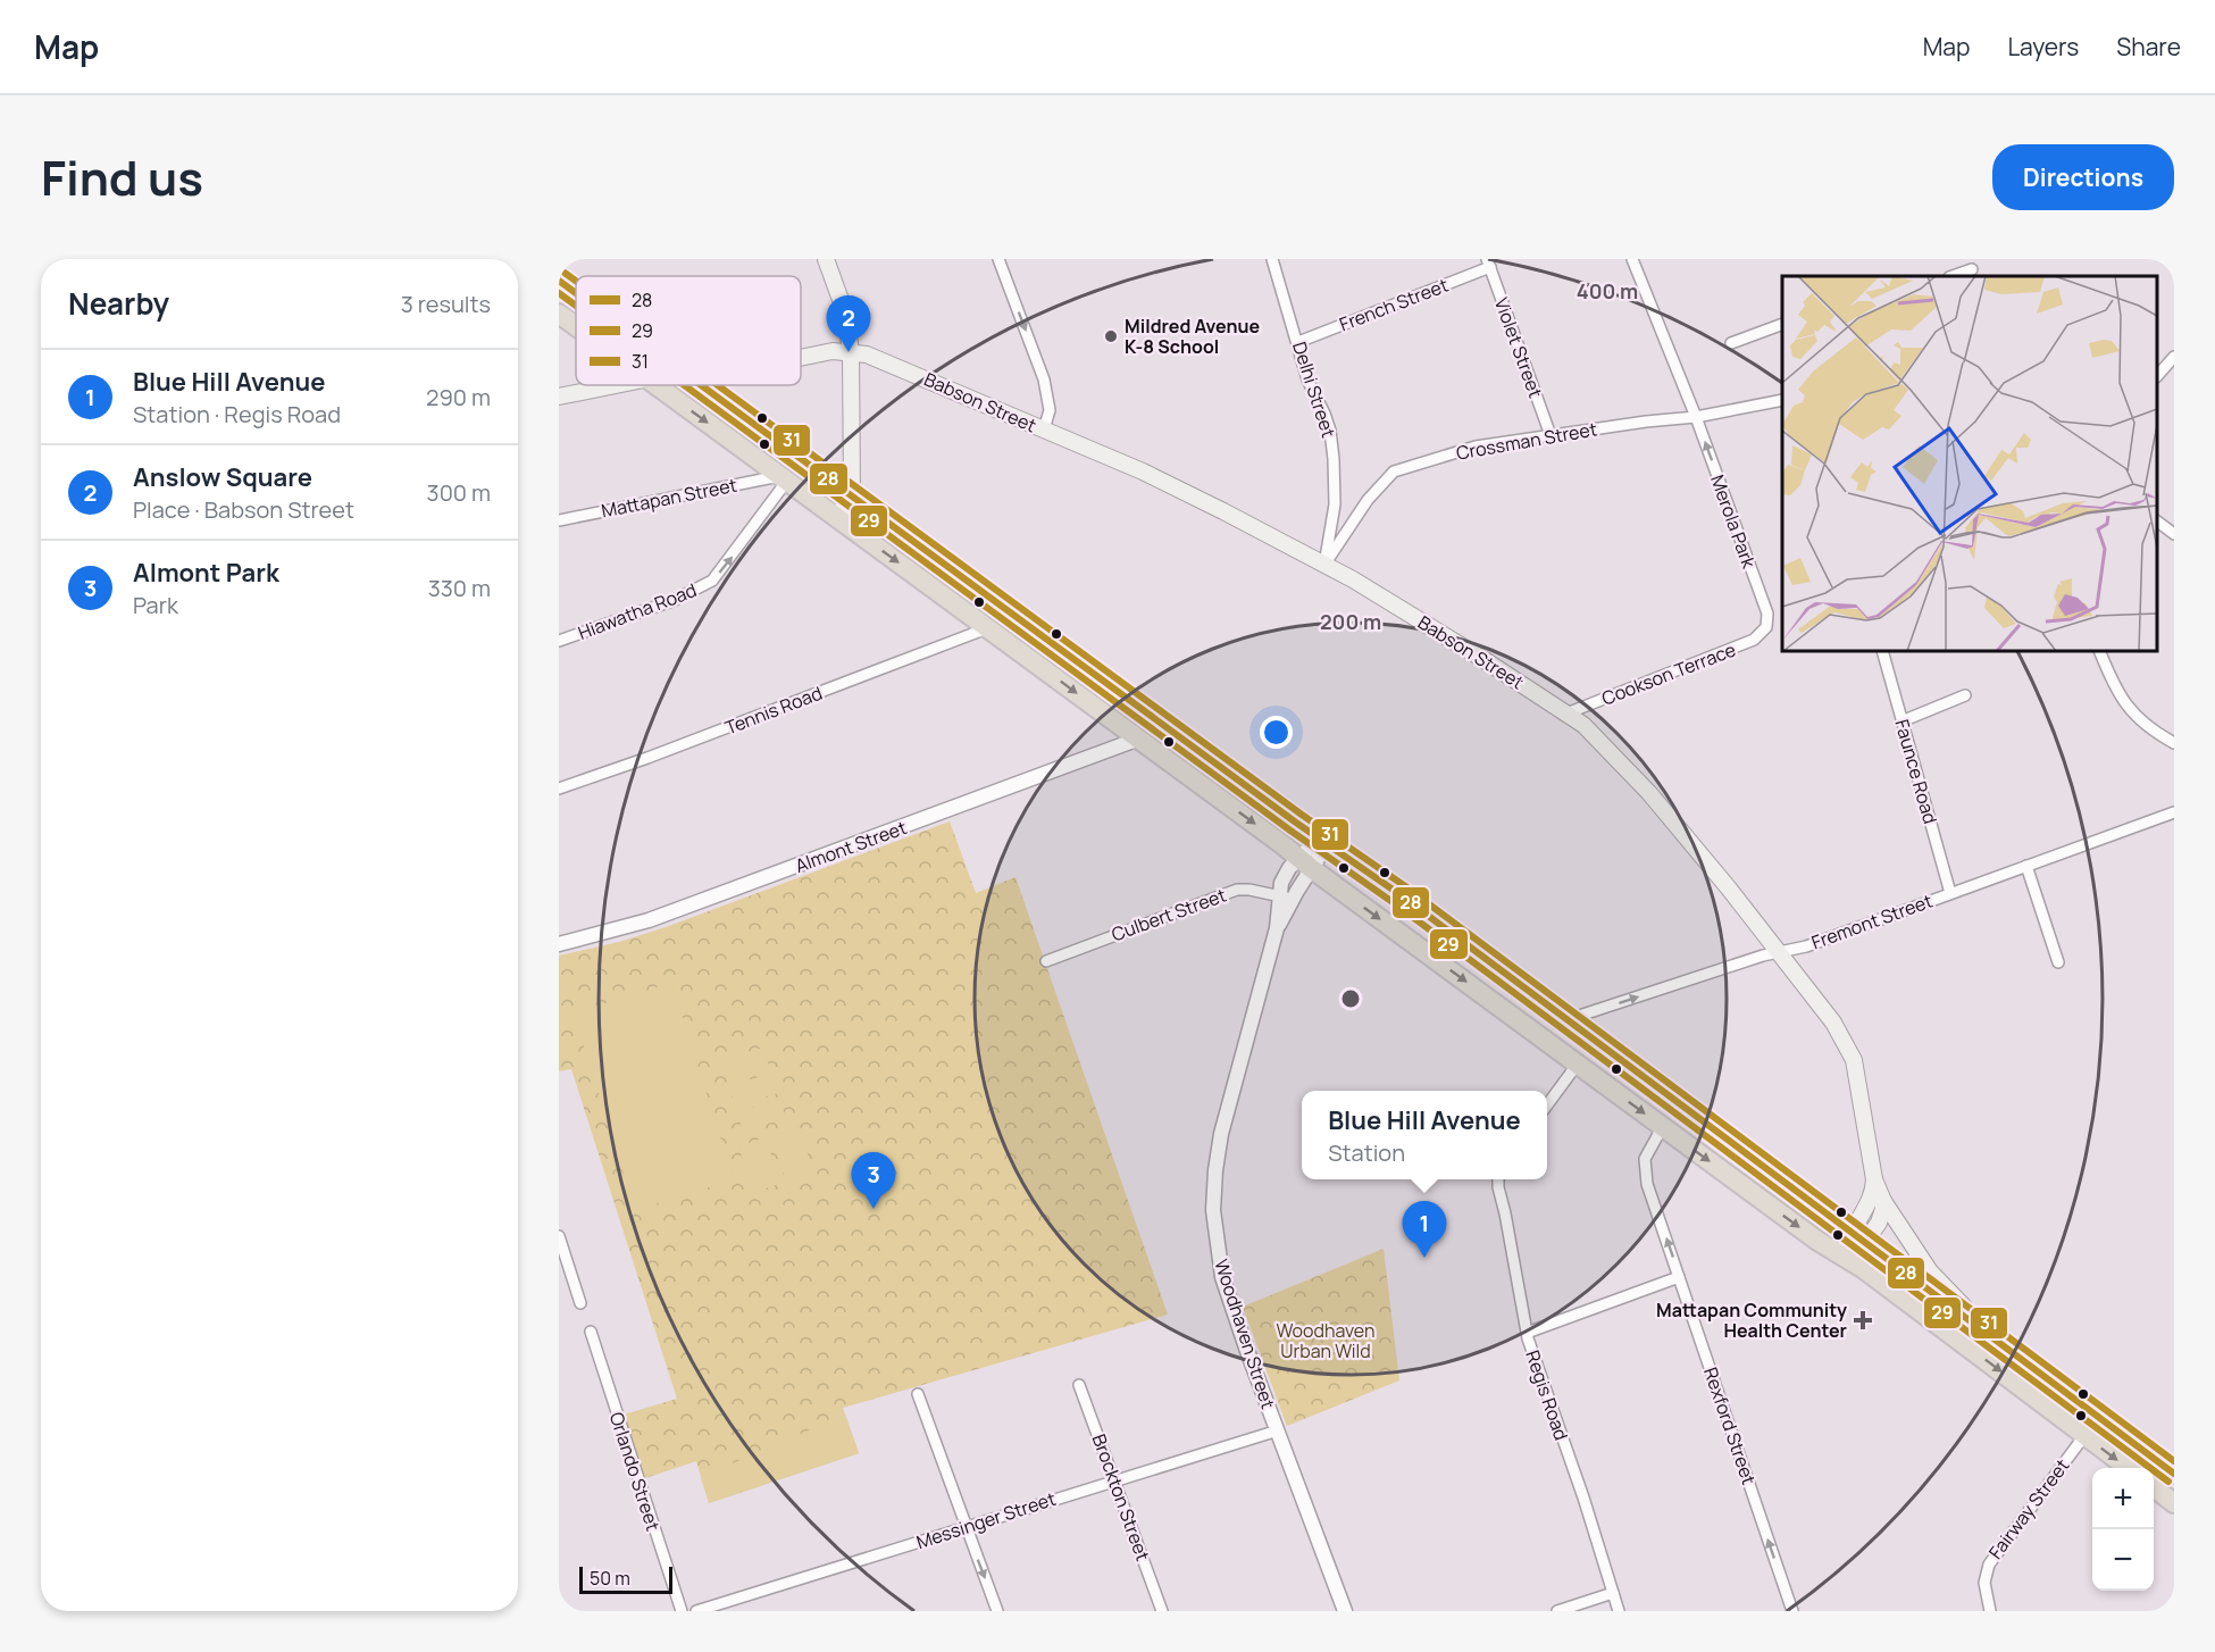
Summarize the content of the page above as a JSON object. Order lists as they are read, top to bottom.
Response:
{
  "streets": {
    "main road": ["Babson Street"],
    "street": [
      "French Street",
      "Violet Street",
      "Delhi Street",
      "Crossman Street",
      "Mattapan Street",
      "Merola Park",
      "Hiawatha Road",
      "Cookson Terrace",
      "Tennis Road",
      "Faunce Road",
      "Almont Street",
      "Culbert Street",
      "Fremont Street",
      "Woodhaven Street",
      "Regis Road",
      "Rexford Street",
      "Orlando Street",
      "Brockton Street",
      "Fairway Street",
      "Messinger Street"
    ]
  },
  "crossings": [
    ["French Street", "Violet Street"],
    ["French Street", "Delhi Street"],
    ["Violet Street", "Crossman Street"],
    ["Delhi Street", "Babson Street"],
    ["Delhi Street", "Crossman Street"],
    ["Babson Street", "Crossman Street"],
    ["Babson Street", "Cookson Terrace"],
    ["Babson Street", "Fremont Street"],
    ["Crossman Street", "Merola Park"],
    ["Mattapan Street", "Hiawatha Road"],
    ["Merola Park", "Cookson Terrace"],
    ["Faunce Road", "Fremont Street"],
    ["Culbert Street", "Woodhaven Street"],
    ["Woodhaven Street", "Messinger Street"],
    ["Brockton Street", "Messinger Street"]
  ],
  "one_way": ["Merola Park", "Hiawatha Road", "Rexford Street"],
  "parks": ["Woodhaven Urban Wild"],
  "places": {
    "other": ["Mildred Avenue K-8 School"],
    "health": ["Mattapan Community Health Center"]
  },
  "lines": ["transit line 31", "transit line 28", "transit line 29"],
  "legend": ["28", "29", "31"],
  "scale_bar": "50 m",
  "page": {
    "header": "Map",
    "nav": ["Map", "Layers", "Share"],
    "title": "Find us",
    "buttons": "Directions",
    "heading": ["Nearby", "3 results"],
    "pins": ["2", "3", "1"],
    "list": [
      {
        "mark": "1",
        "name": "Blue Hill Avenue",
        "note": "Station · Regis Road",
        "value": "290 m"
      },
      {
        "mark": "2",
        "name": "Anslow Square",
        "note": "Place · Babson Street",
        "value": "300 m"
      },
      {
        "mark": "3",
        "name": "Almont Park",
        "note": "Park",
        "value": "330 m"
      }
    ],
    "popup": ["Blue Hill Avenue", "Station"],
    "map_buttons": ["+", "−"],
    "scale": "50 m"
  },
  "rings": ["400 m", "200 m"]
}
